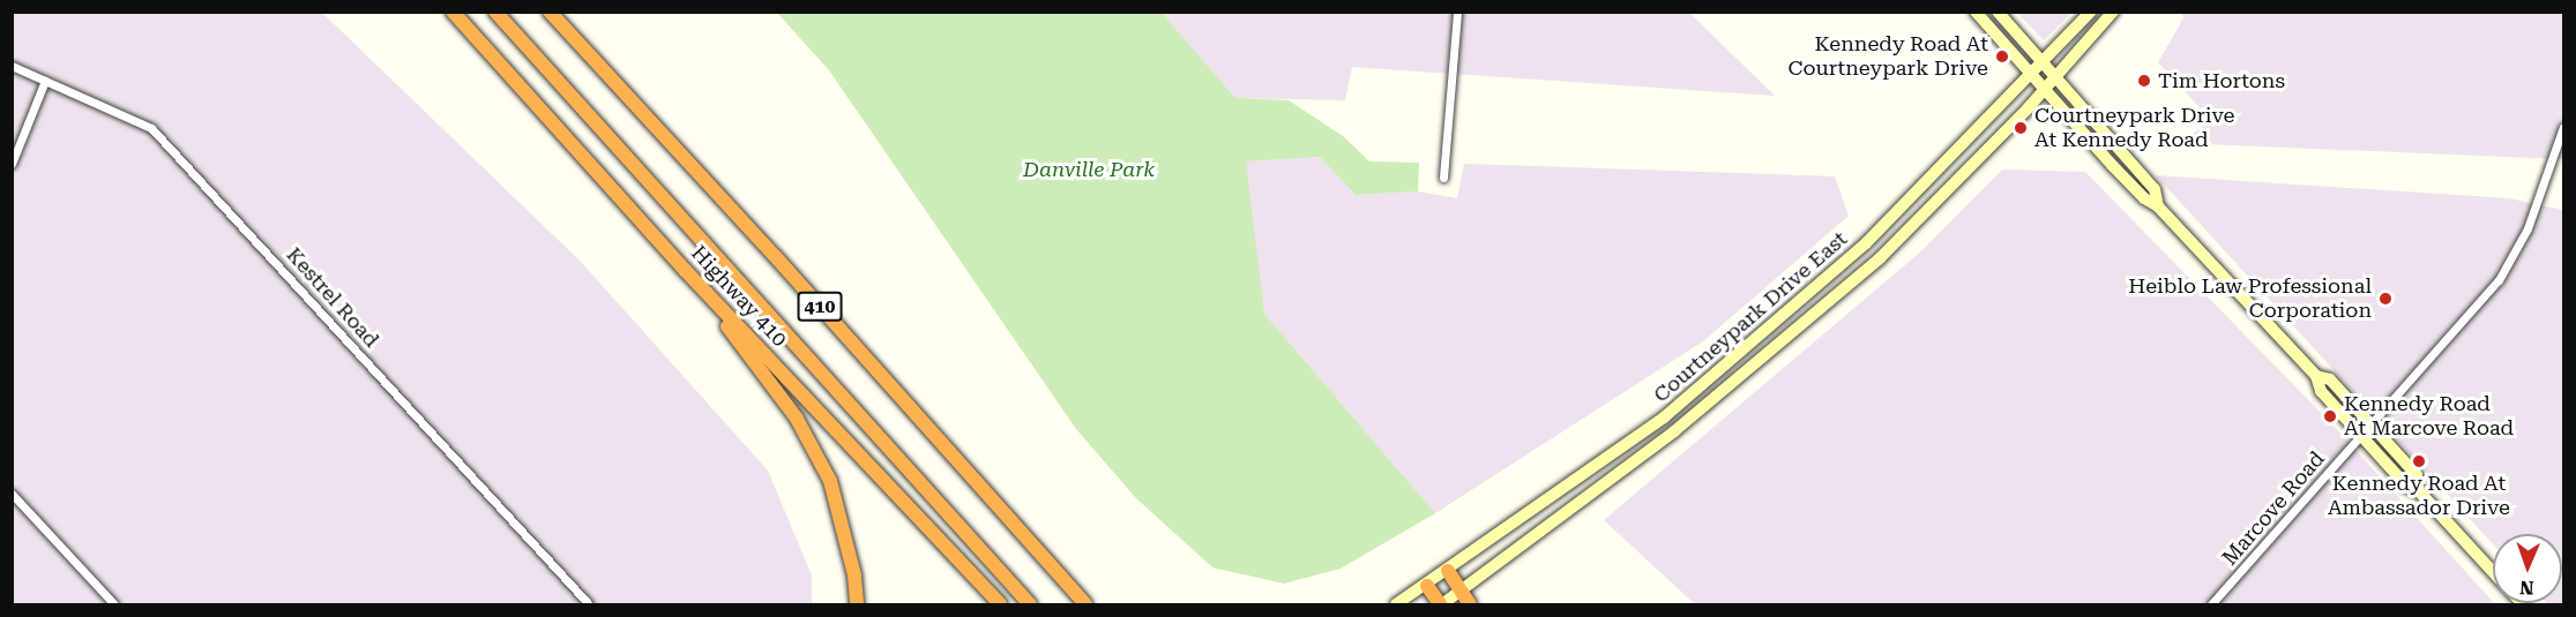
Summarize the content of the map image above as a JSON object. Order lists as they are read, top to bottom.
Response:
{
  "streets": {
    "highway": ["Highway 410", "410"],
    "main road": ["Courtneypark Drive East"],
    "street": ["Kestrel Road", "Marcove Road"]
  },
  "parks": ["Danville Park"],
  "places": [
    "Kennedy Road At Courtneypark Drive",
    "Tim Hortons",
    "Courtneypark Drive At Kennedy Road",
    "Heiblo Law Professional Corporation",
    "Kennedy Road At Marcove Road",
    "Kennedy Road At Ambassador Drive"
  ],
  "north": "bottom"
}
